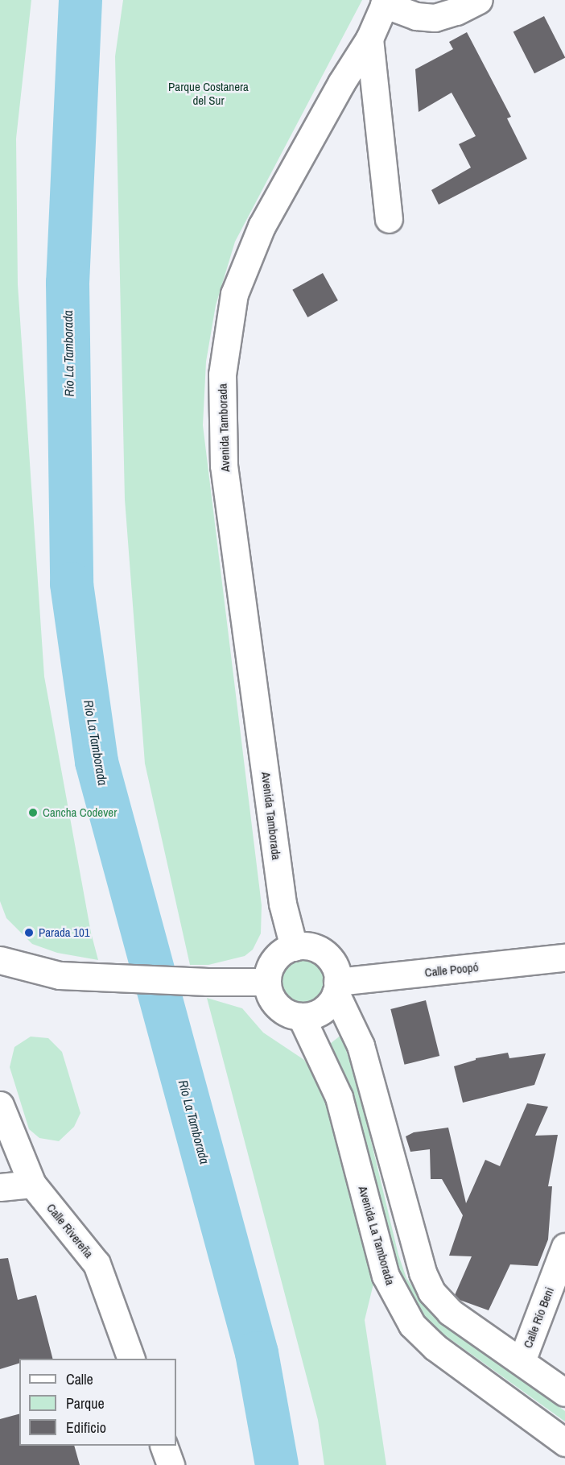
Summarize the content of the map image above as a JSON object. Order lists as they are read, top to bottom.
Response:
{
  "streets": {
    "main road": [
      "Avenida Tamborada",
      "Calle Poopó",
      "Calle Rivereña",
      "Avenida La Tamborada",
      "Calle Río Beni"
    ]
  },
  "crossings": [
    ["Avenida Tamborada", "Calle Poopó"],
    ["Avenida Tamborada", "Avenida La Tamborada"],
    ["Calle Poopó", "Avenida La Tamborada"]
  ],
  "water": ["Río La Tamborada"],
  "parks": ["Parque Costanera del Sur"],
  "places": ["Cancha Codever", "Parada 101"],
  "legend": ["Calle", "Parque", "Edificio"]
}
